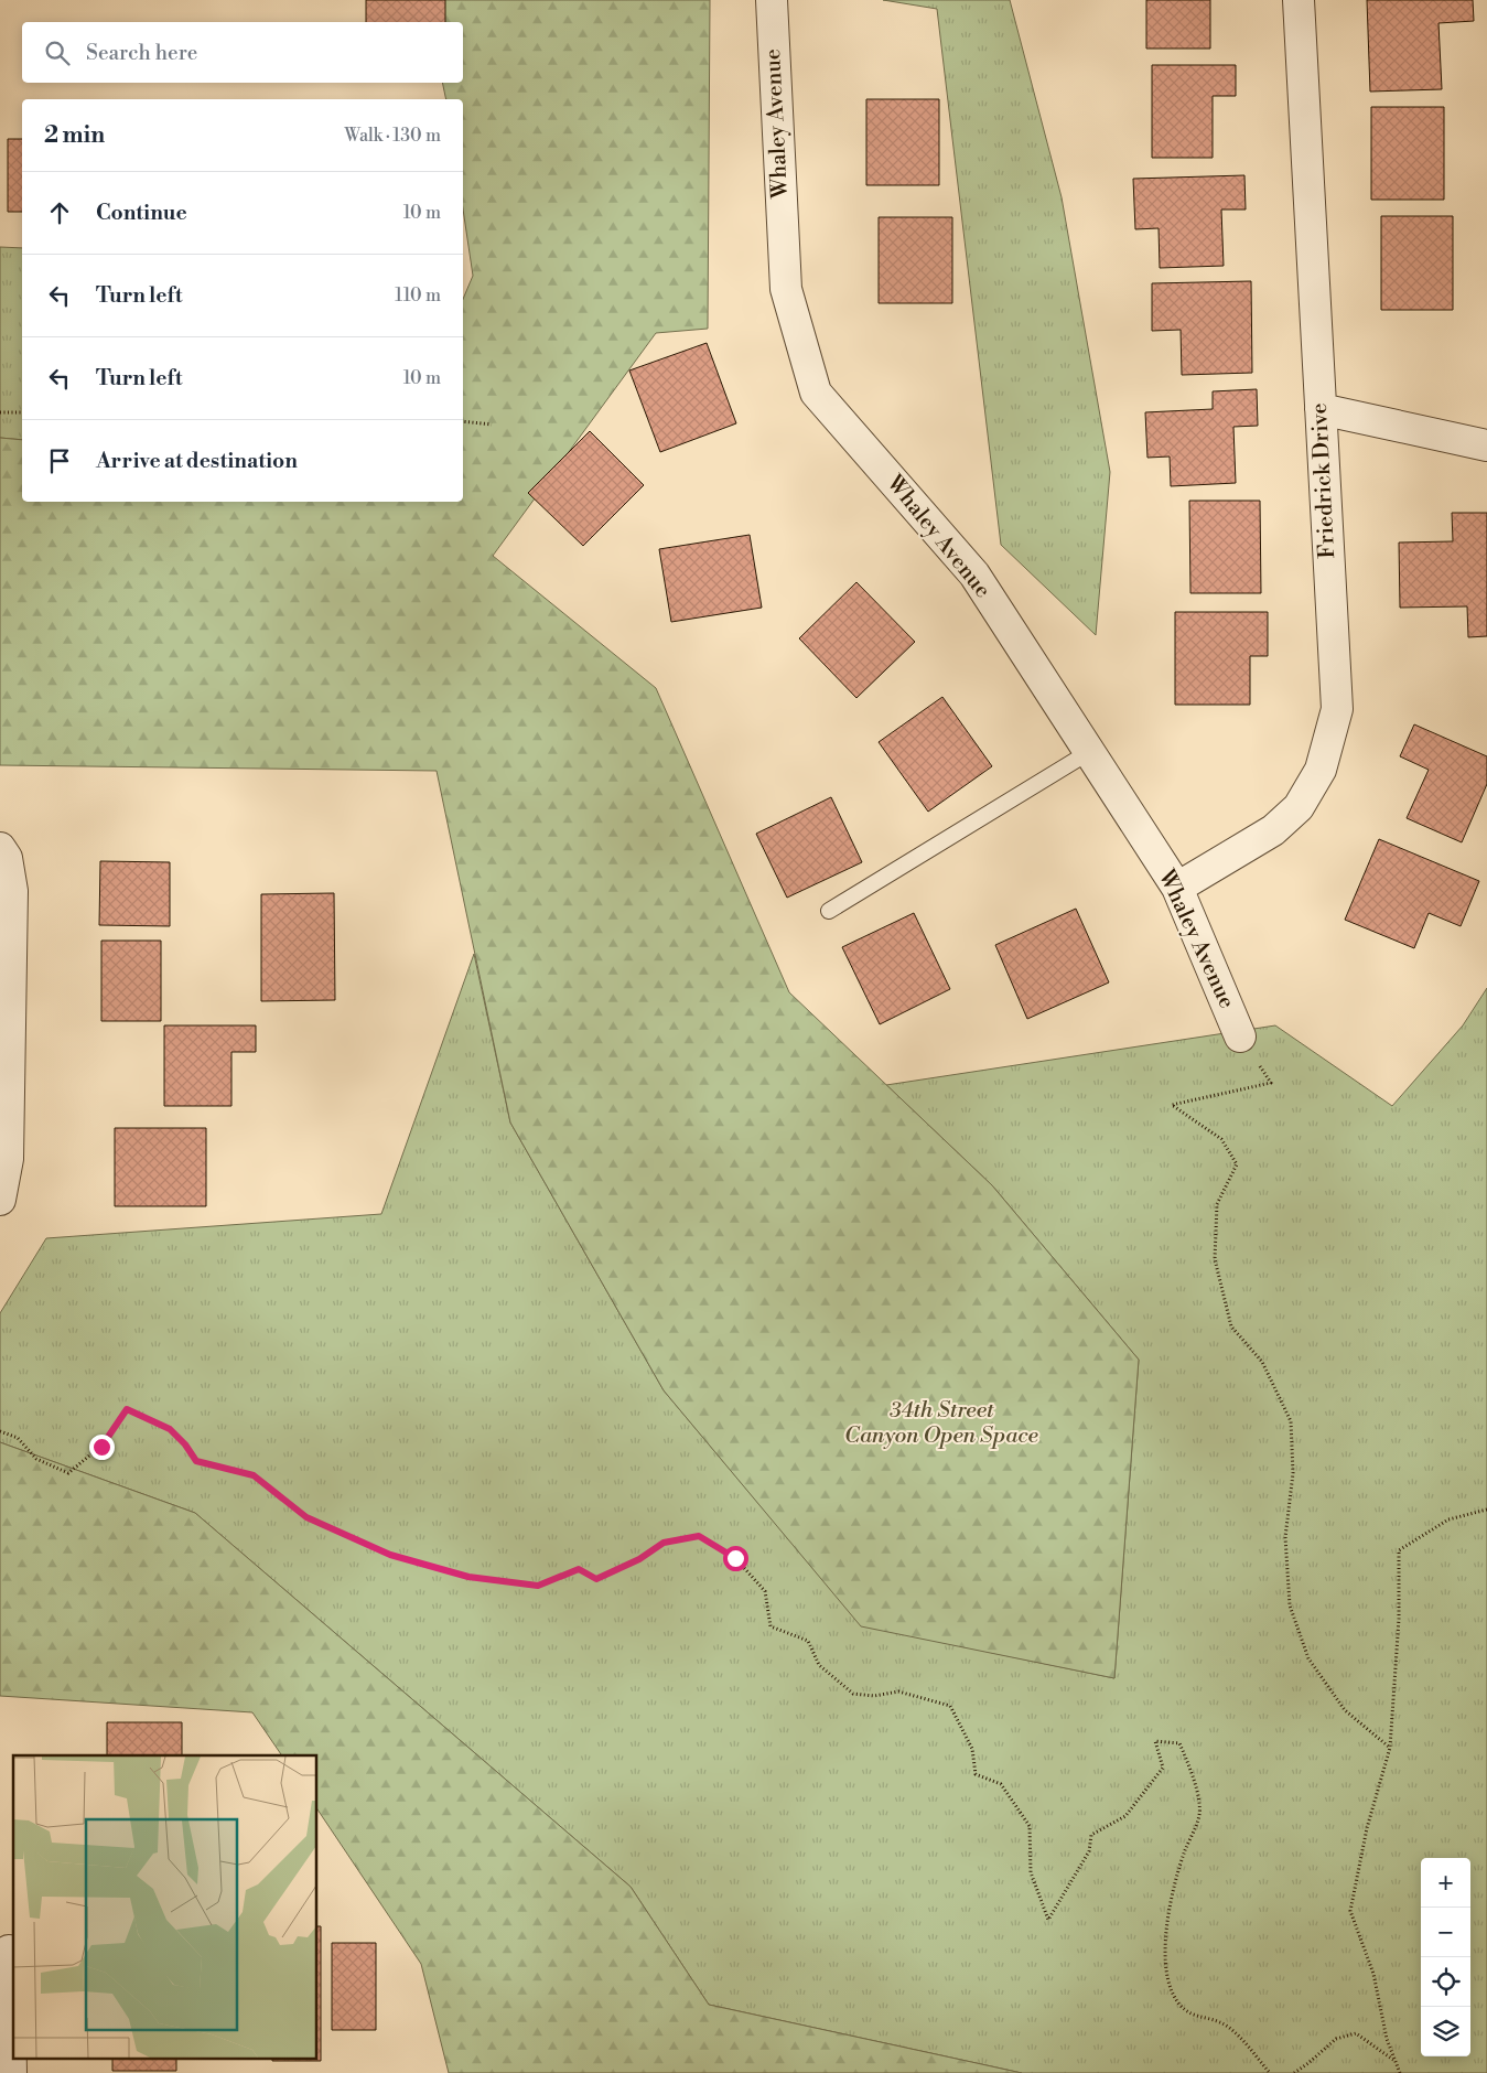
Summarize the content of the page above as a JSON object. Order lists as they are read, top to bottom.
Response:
{
  "streets": {
    "street": ["Whaley Avenue", "Friedrick Drive"]
  },
  "crossings": [
    ["Whaley Avenue", "Friedrick Drive"]
  ],
  "parks": ["34th Street Canyon Open Space"],
  "page": {
    "search": "Search here",
    "heading": ["2 min", "Walk · 130 m"],
    "list": [
      ["Continue", "10 m"],
      ["Turn left", "110 m"],
      ["Turn left", "10 m"],
      "Arrive at destination"
    ],
    "map_buttons": ["+", "−"]
  }
}
